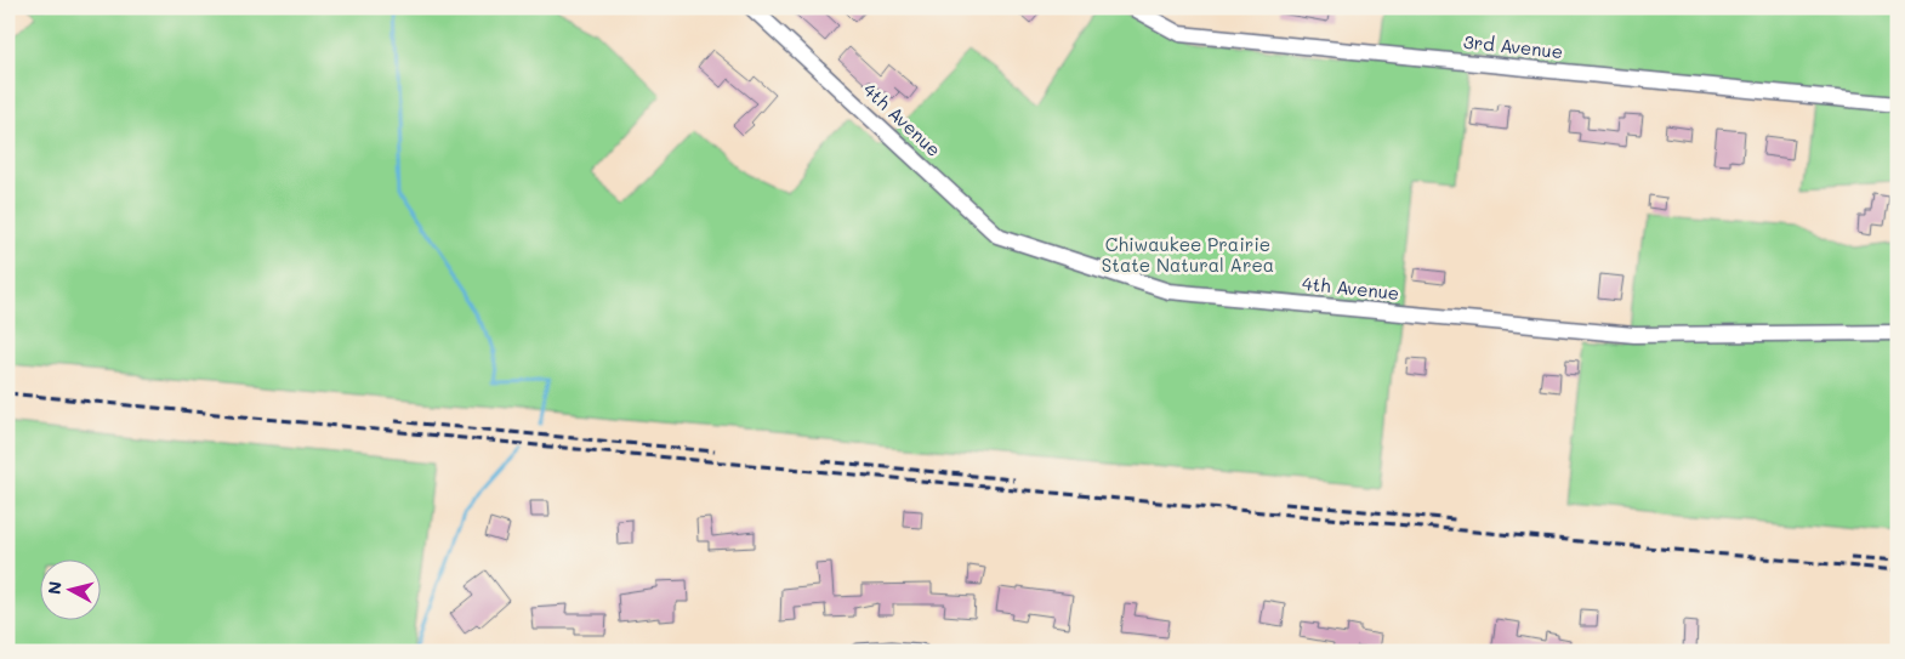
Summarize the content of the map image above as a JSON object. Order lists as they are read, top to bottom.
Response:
{
  "streets": {
    "street": ["3rd Avenue", "4th Avenue"]
  },
  "parks": ["Chiwaukee Prairie State Natural Area"],
  "north": "left"
}
